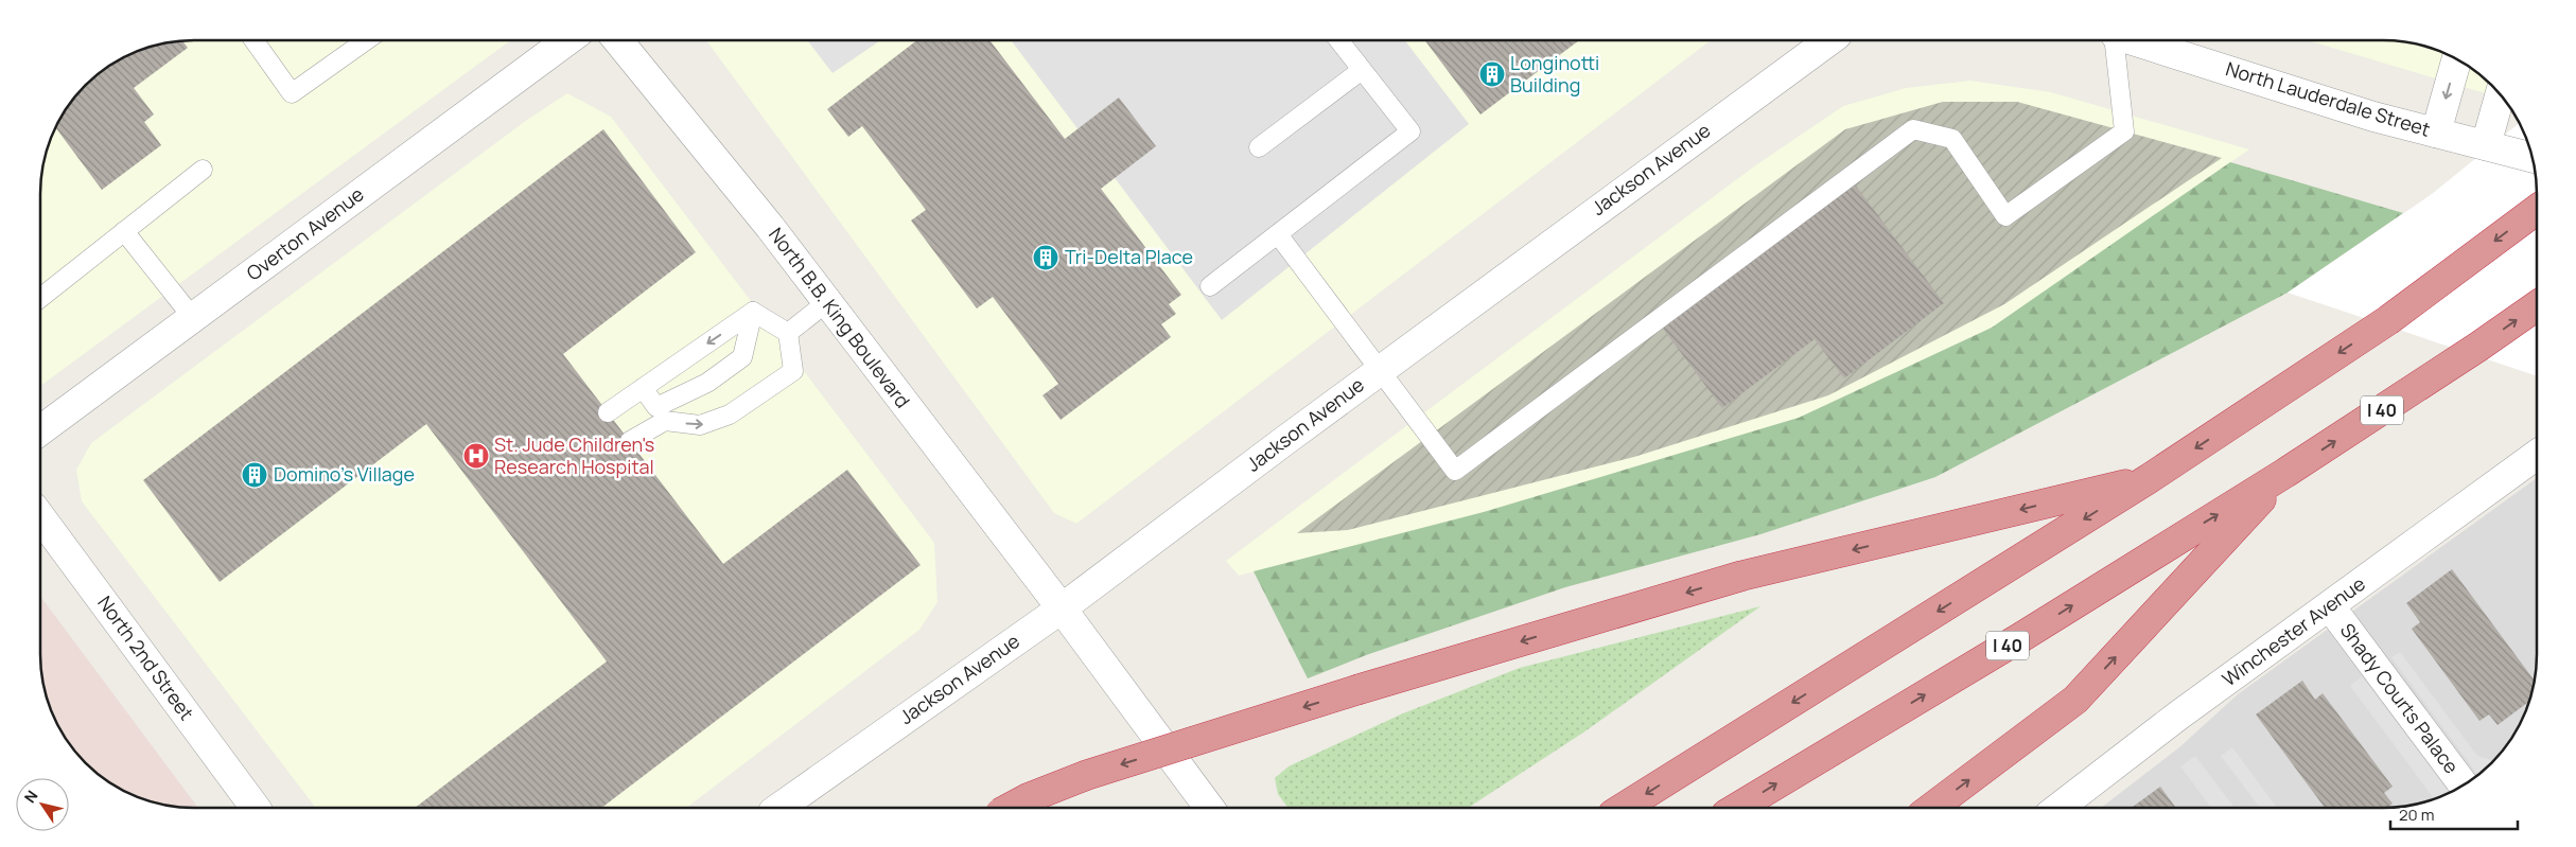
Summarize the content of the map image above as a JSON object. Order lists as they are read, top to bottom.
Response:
{
  "streets": {
    "highway": ["I 40"],
    "street": [
      "North Lauderdale Street",
      "Jackson Avenue",
      "Overton Avenue",
      "North B.B. King Boulevard",
      "Winchester Avenue",
      "North 2nd Street",
      "Shady Courts Palace"
    ]
  },
  "crossings": [
    ["Jackson Avenue", "North B.B. King Boulevard"],
    ["Winchester Avenue", "Shady Courts Palace"]
  ],
  "places": {
    "building": ["Longinotti Building", "Tri-Delta Place", "Domino's Village"],
    "hospital": ["St. Jude Children's Research Hospital"]
  },
  "scale_bar": "20 m",
  "north": "top left"
}
